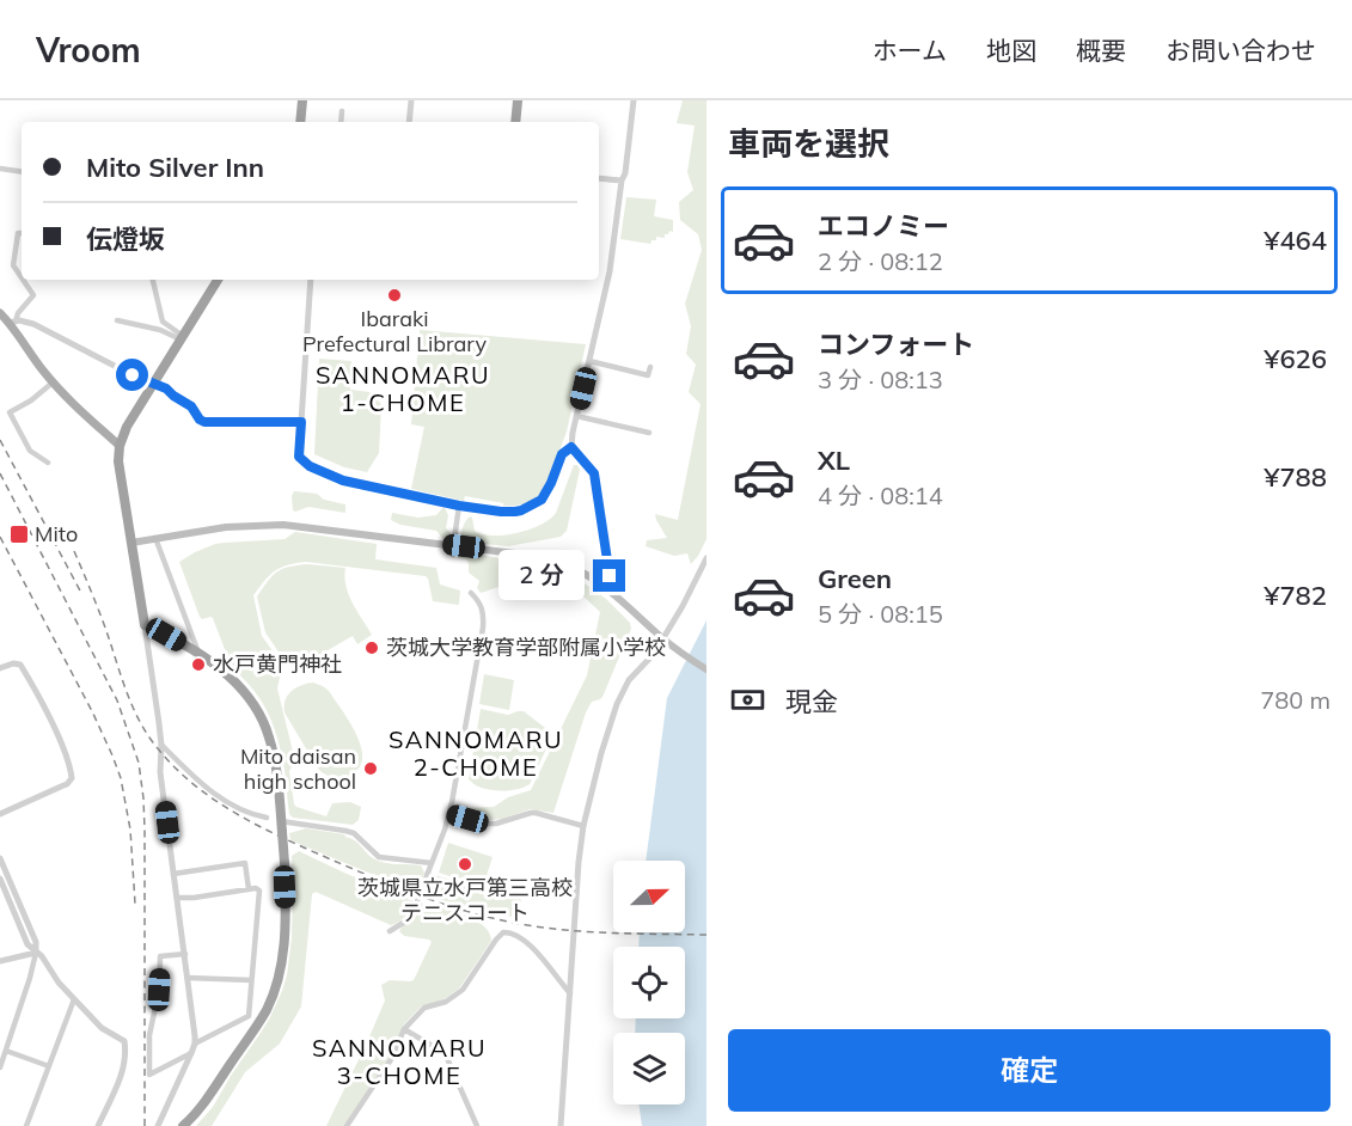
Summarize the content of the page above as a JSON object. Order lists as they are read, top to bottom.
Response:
{
  "districts": ["SANNOMARU 1-CHOME", "SANNOMARU 2-CHOME", "SANNOMARU 3-CHOME"],
  "places": {
    "other": [
      "Ibaraki Prefectural Library",
      "茨城大学教育学部附属小学校",
      "水戸黄門神社",
      "Mito daisan high school",
      "茨城県立水戸第三高校 テニスコート"
    ],
    "transit": ["Mito"]
  },
  "north": "right",
  "page": {
    "header": "Vroom",
    "nav": [
      "ホーム",
      "地図",
      "概要",
      "お問い合わせ"
    ],
    "heading": "車両を選択",
    "banner": ["Mito Silver Inn", "伝燈坂"],
    "list": [
      {
        "name": "エコノミー",
        "note": "2 分 · 08:12",
        "value": "¥464"
      },
      {
        "name": "コンフォート",
        "note": "3 分 · 08:13",
        "value": "¥626"
      },
      {
        "name": "XL",
        "note": "4 分 · 08:14",
        "value": "¥788"
      },
      {
        "name": "Green",
        "note": "5 分 · 08:15",
        "value": "¥782"
      }
    ],
    "bubble": "2 分",
    "pay": ["現金", "780 m"],
    "buttons": "確定"
  }
}
